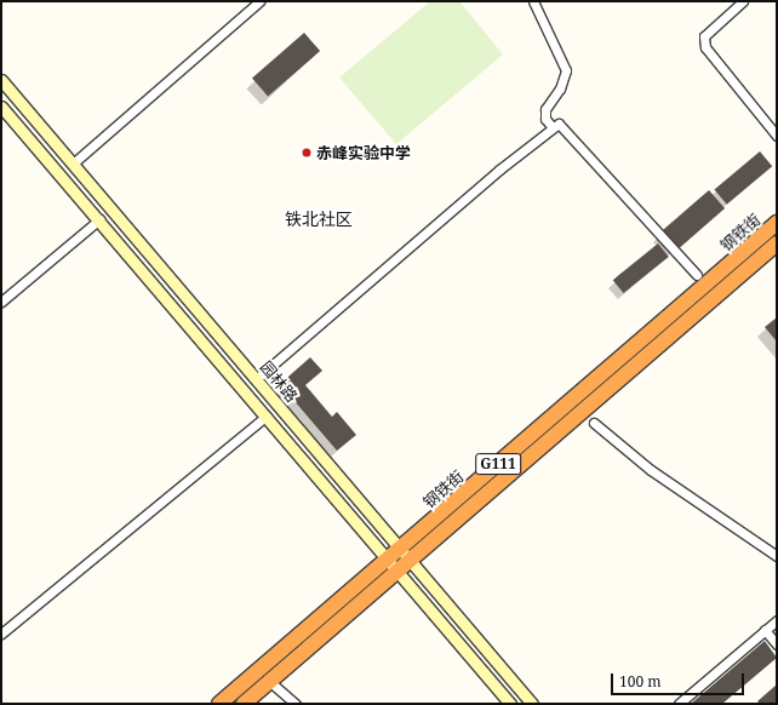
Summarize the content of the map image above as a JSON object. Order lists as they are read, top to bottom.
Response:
{
  "streets": {
    "highway": ["钢铁街", "G111"],
    "street": ["园林路"]
  },
  "crossings": [
    ["钢铁街", "园林路"]
  ],
  "districts": ["铁北社区"],
  "places": ["赤峰实验中学"],
  "scale_bar": "100 m"
}
